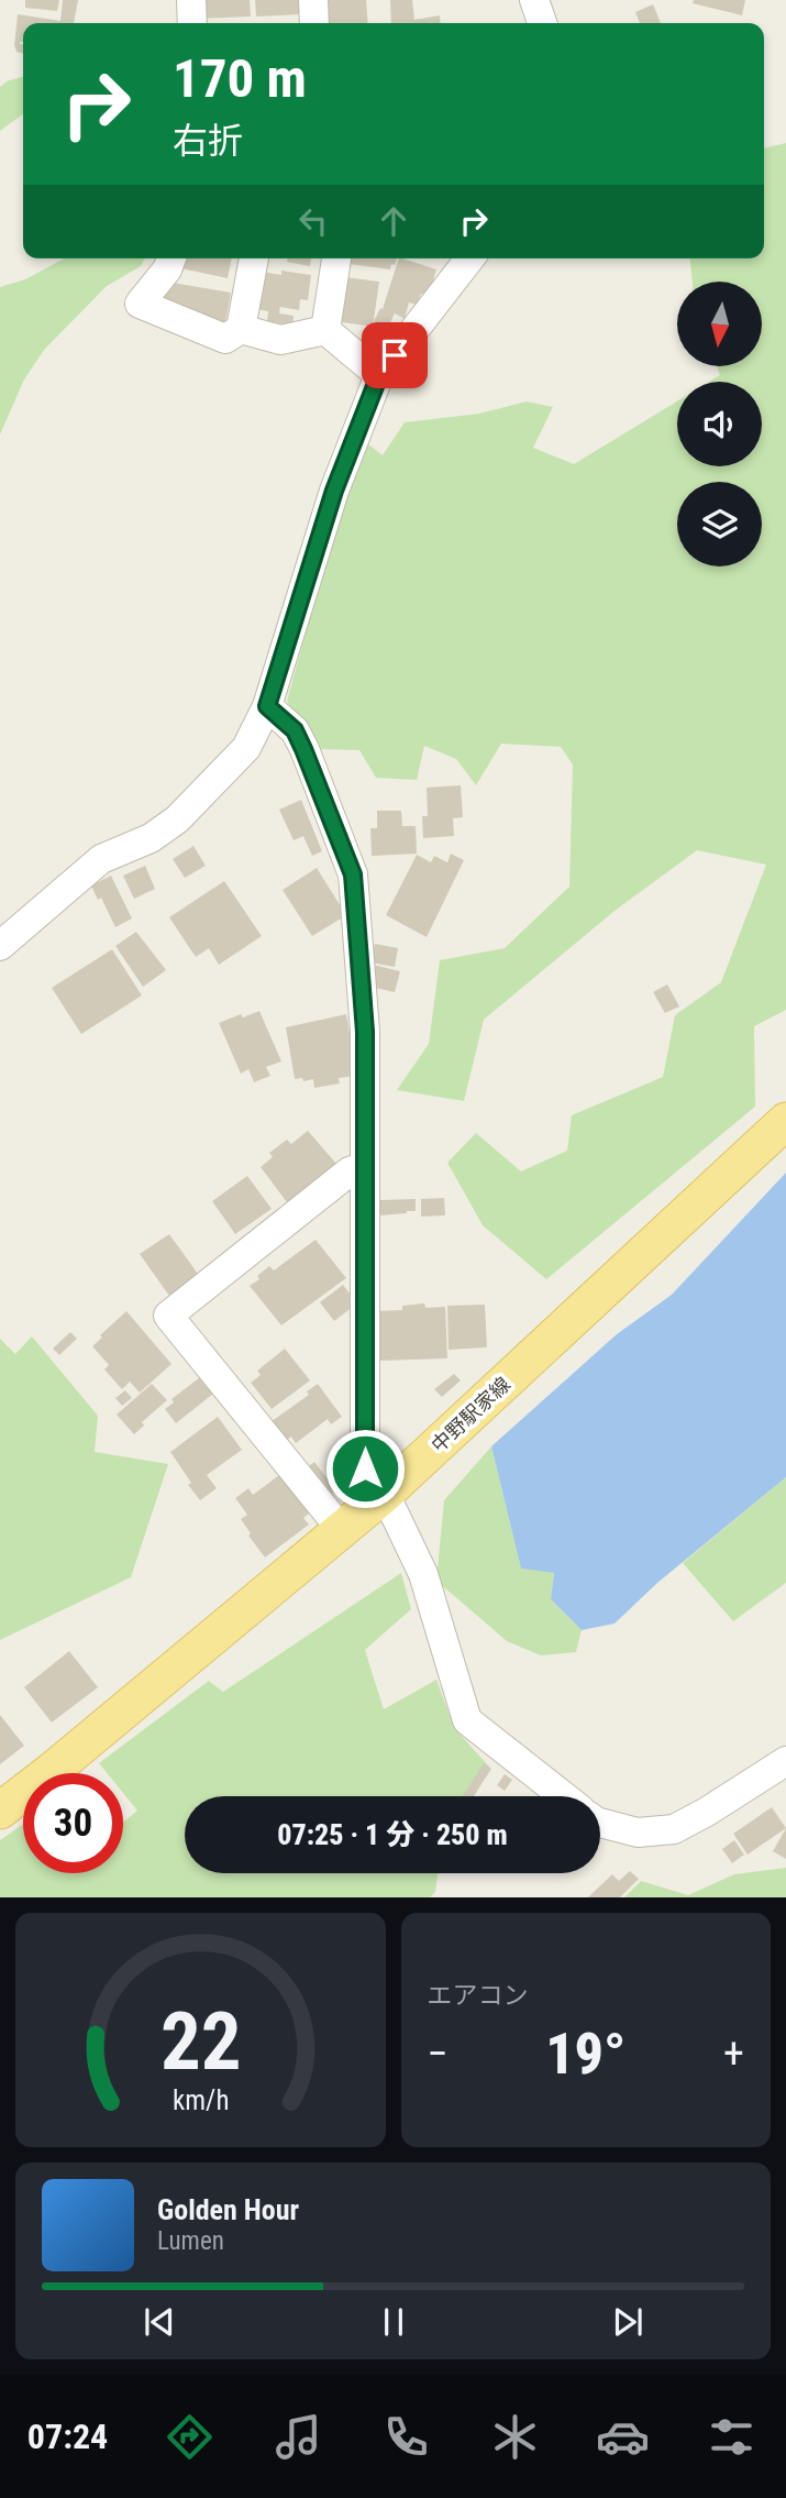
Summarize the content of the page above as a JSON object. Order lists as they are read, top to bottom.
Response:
{
  "streets": {
    "main road": ["中野駅家線"]
  },
  "north": "bottom",
  "page": {
    "turn": ["170 m", "右折"],
    "limit": "30",
    "trip": "07:25 · 1 分 · 250 m",
    "tile": "エアコン",
    "heat": ["−", "19°", "+"],
    "song": ["Golden Hour", "Lumen"],
    "tabs": "07:24",
    "gauge": ["22", "km/h"]
  }
}
